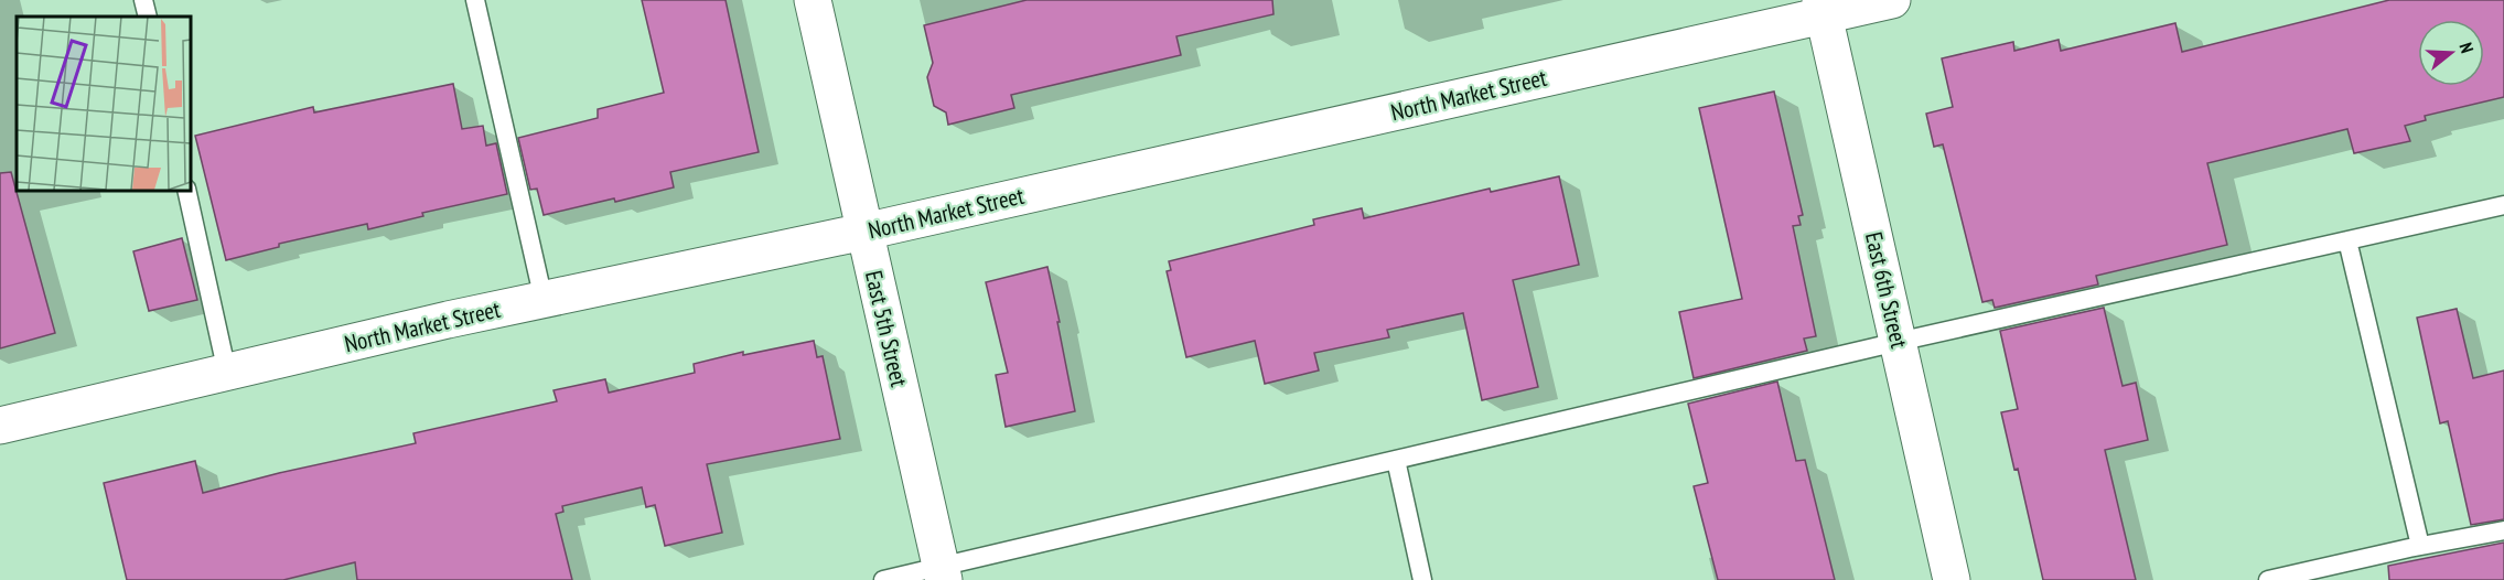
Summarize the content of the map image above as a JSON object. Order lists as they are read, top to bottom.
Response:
{
  "streets": {
    "street": ["North Market Street", "East 6th Street", "East 5th Street"]
  },
  "crossings": [
    ["North Market Street", "East 6th Street"],
    ["North Market Street", "East 5th Street"]
  ],
  "north": "right"
}
